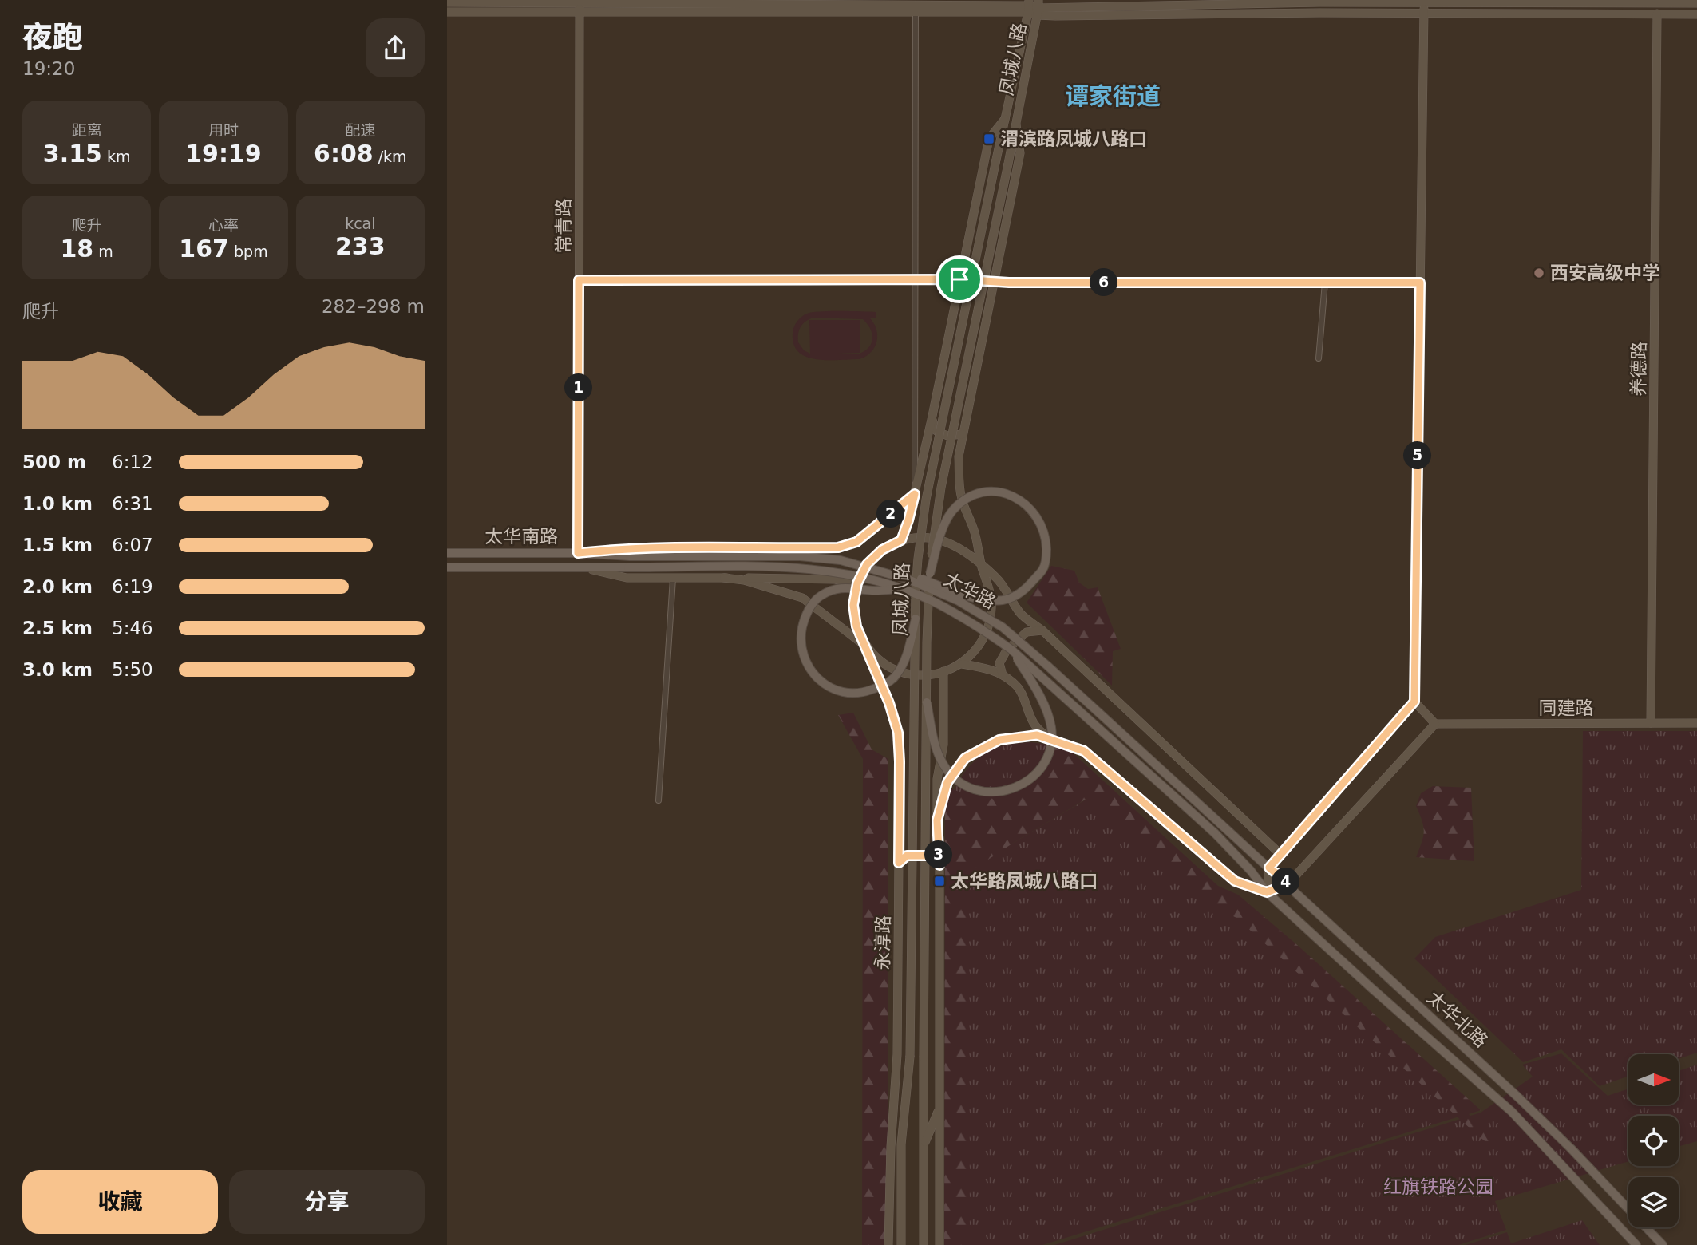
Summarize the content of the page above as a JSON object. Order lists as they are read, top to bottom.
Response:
{
  "streets": {
    "main road": ["太华南路", "太华路", "太华北路"],
    "street": [
      "凤城八路",
      "常青路",
      "养德路",
      "同建路",
      "永淳路"
    ]
  },
  "crossings": [
    ["凤城八路", "永淳路"],
    ["常青路", "太华南路"],
    ["养德路", "同建路"],
    ["太华南路", "太华路"],
    ["太华路", "太华北路"]
  ],
  "districts": ["谭家街道"],
  "parks": ["红旗铁路公园"],
  "places": {
    "transit": ["渭滨路凤城八路口", "太华路凤城八路口"],
    "other": ["西安高级中学"]
  },
  "north": "right",
  "page": {
    "heading": ["夜跑", "19:20"],
    "stats": [
      ["距离", "3.15 km"],
      ["用时", "19:19"],
      ["配速", "6:08 /km"],
      ["爬升", "18 m"],
      ["心率", "167 bpm"],
      ["kcal", "233"]
    ],
    "pins": [
      "6",
      "1",
      "5",
      "2",
      "3",
      "4"
    ],
    "chart": ["爬升", "282–298 m"],
    "list": [
      {
        "name": "500 m",
        "note": "6:12"
      },
      {
        "name": "1.0 km",
        "note": "6:31"
      },
      {
        "name": "1.5 km",
        "note": "6:07"
      },
      {
        "name": "2.0 km",
        "note": "6:19"
      },
      {
        "name": "2.5 km",
        "note": "5:46"
      },
      {
        "name": "3.0 km",
        "note": "5:50"
      }
    ],
    "buttons": ["收藏", "分享"]
  }
}
